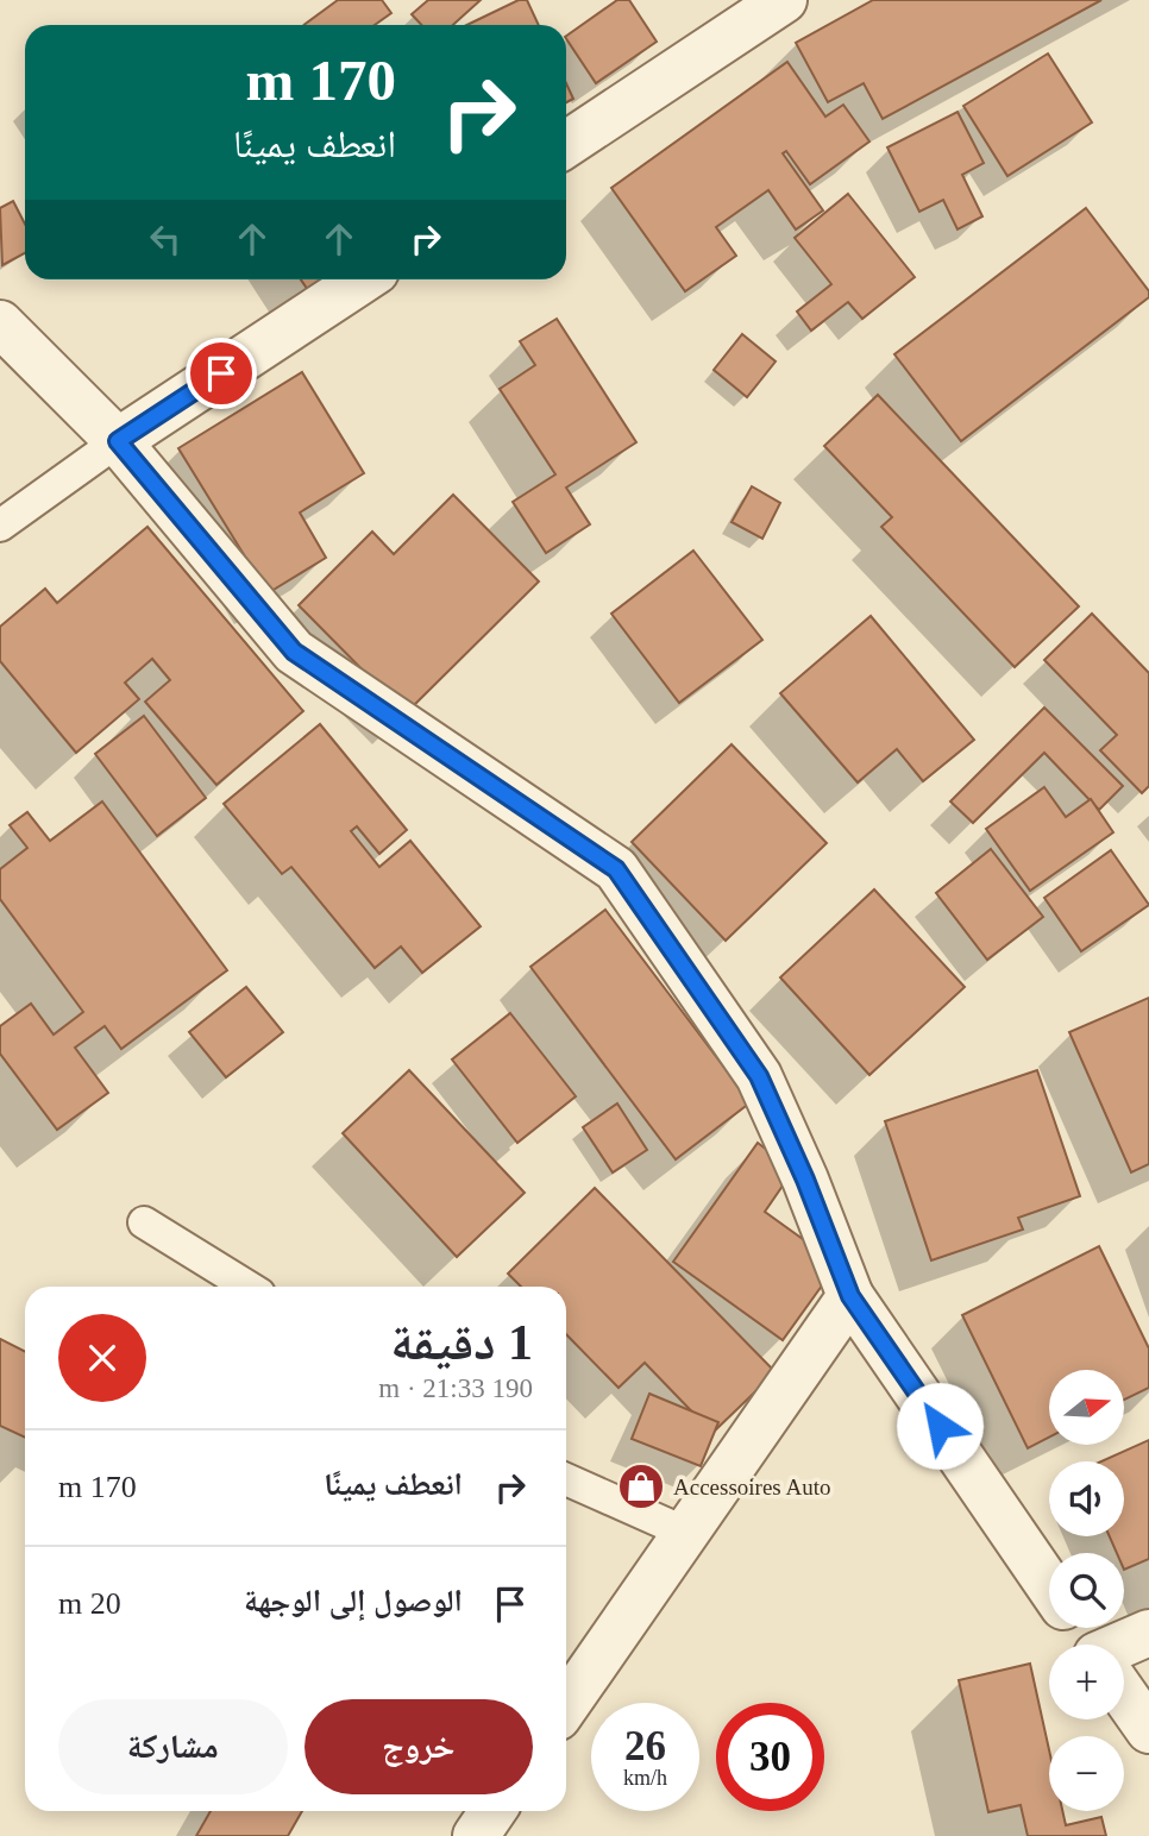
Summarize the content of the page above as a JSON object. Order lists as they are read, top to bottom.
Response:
{
  "places": {
    "shop": ["Accessoires Auto"]
  },
  "north": "right",
  "page": {
    "turn": ["170 m", "انعطف يمينًا"],
    "heading": ["1 دقيقة", "190 m · 21:33"],
    "map_buttons": ["+", "−"],
    "list": [
      {
        "name": "انعطف يمينًا",
        "value": "170 m"
      },
      {
        "name": "الوصول إلى الوجهة",
        "value": "20 m"
      }
    ],
    "buttons": ["خروج", "مشاركة"],
    "speed": "26 km/h",
    "limit": "30"
  }
}
